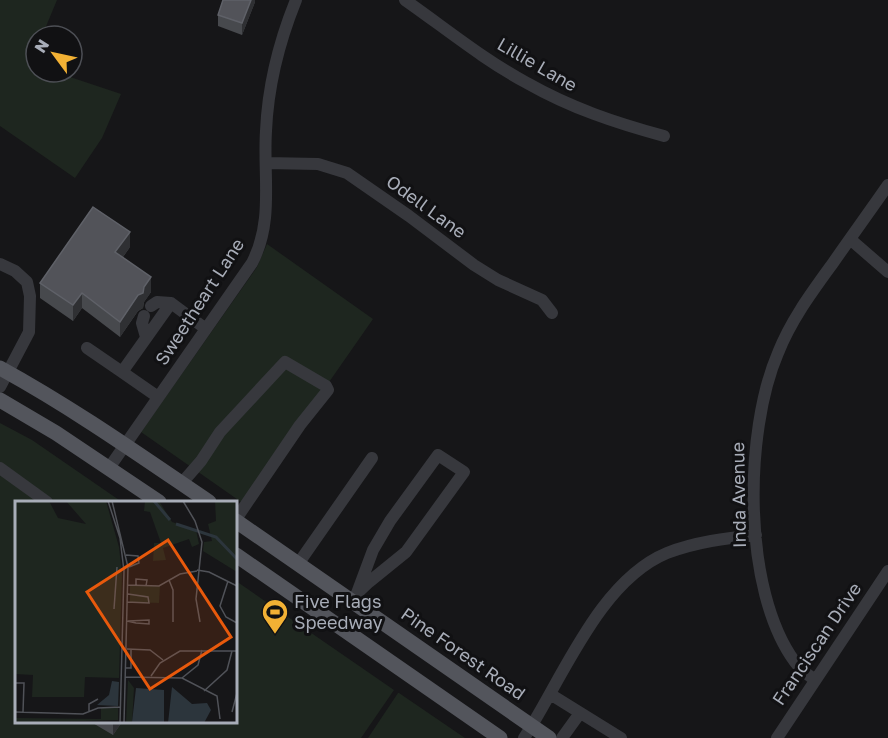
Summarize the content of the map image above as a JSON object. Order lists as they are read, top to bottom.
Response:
{
  "streets": {
    "main road": ["Pine Forest Road"],
    "street": [
      "Lillie Lane",
      "Odell Lane",
      "Sweetheart Lane",
      "Inda Avenue",
      "Franciscan Drive"
    ]
  },
  "crossings": [
    ["Odell Lane", "Sweetheart Lane"],
    ["Inda Avenue", "Franciscan Drive"]
  ],
  "places": {
    "sports": ["Five Flags Speedway"]
  },
  "north": "top left"
}
